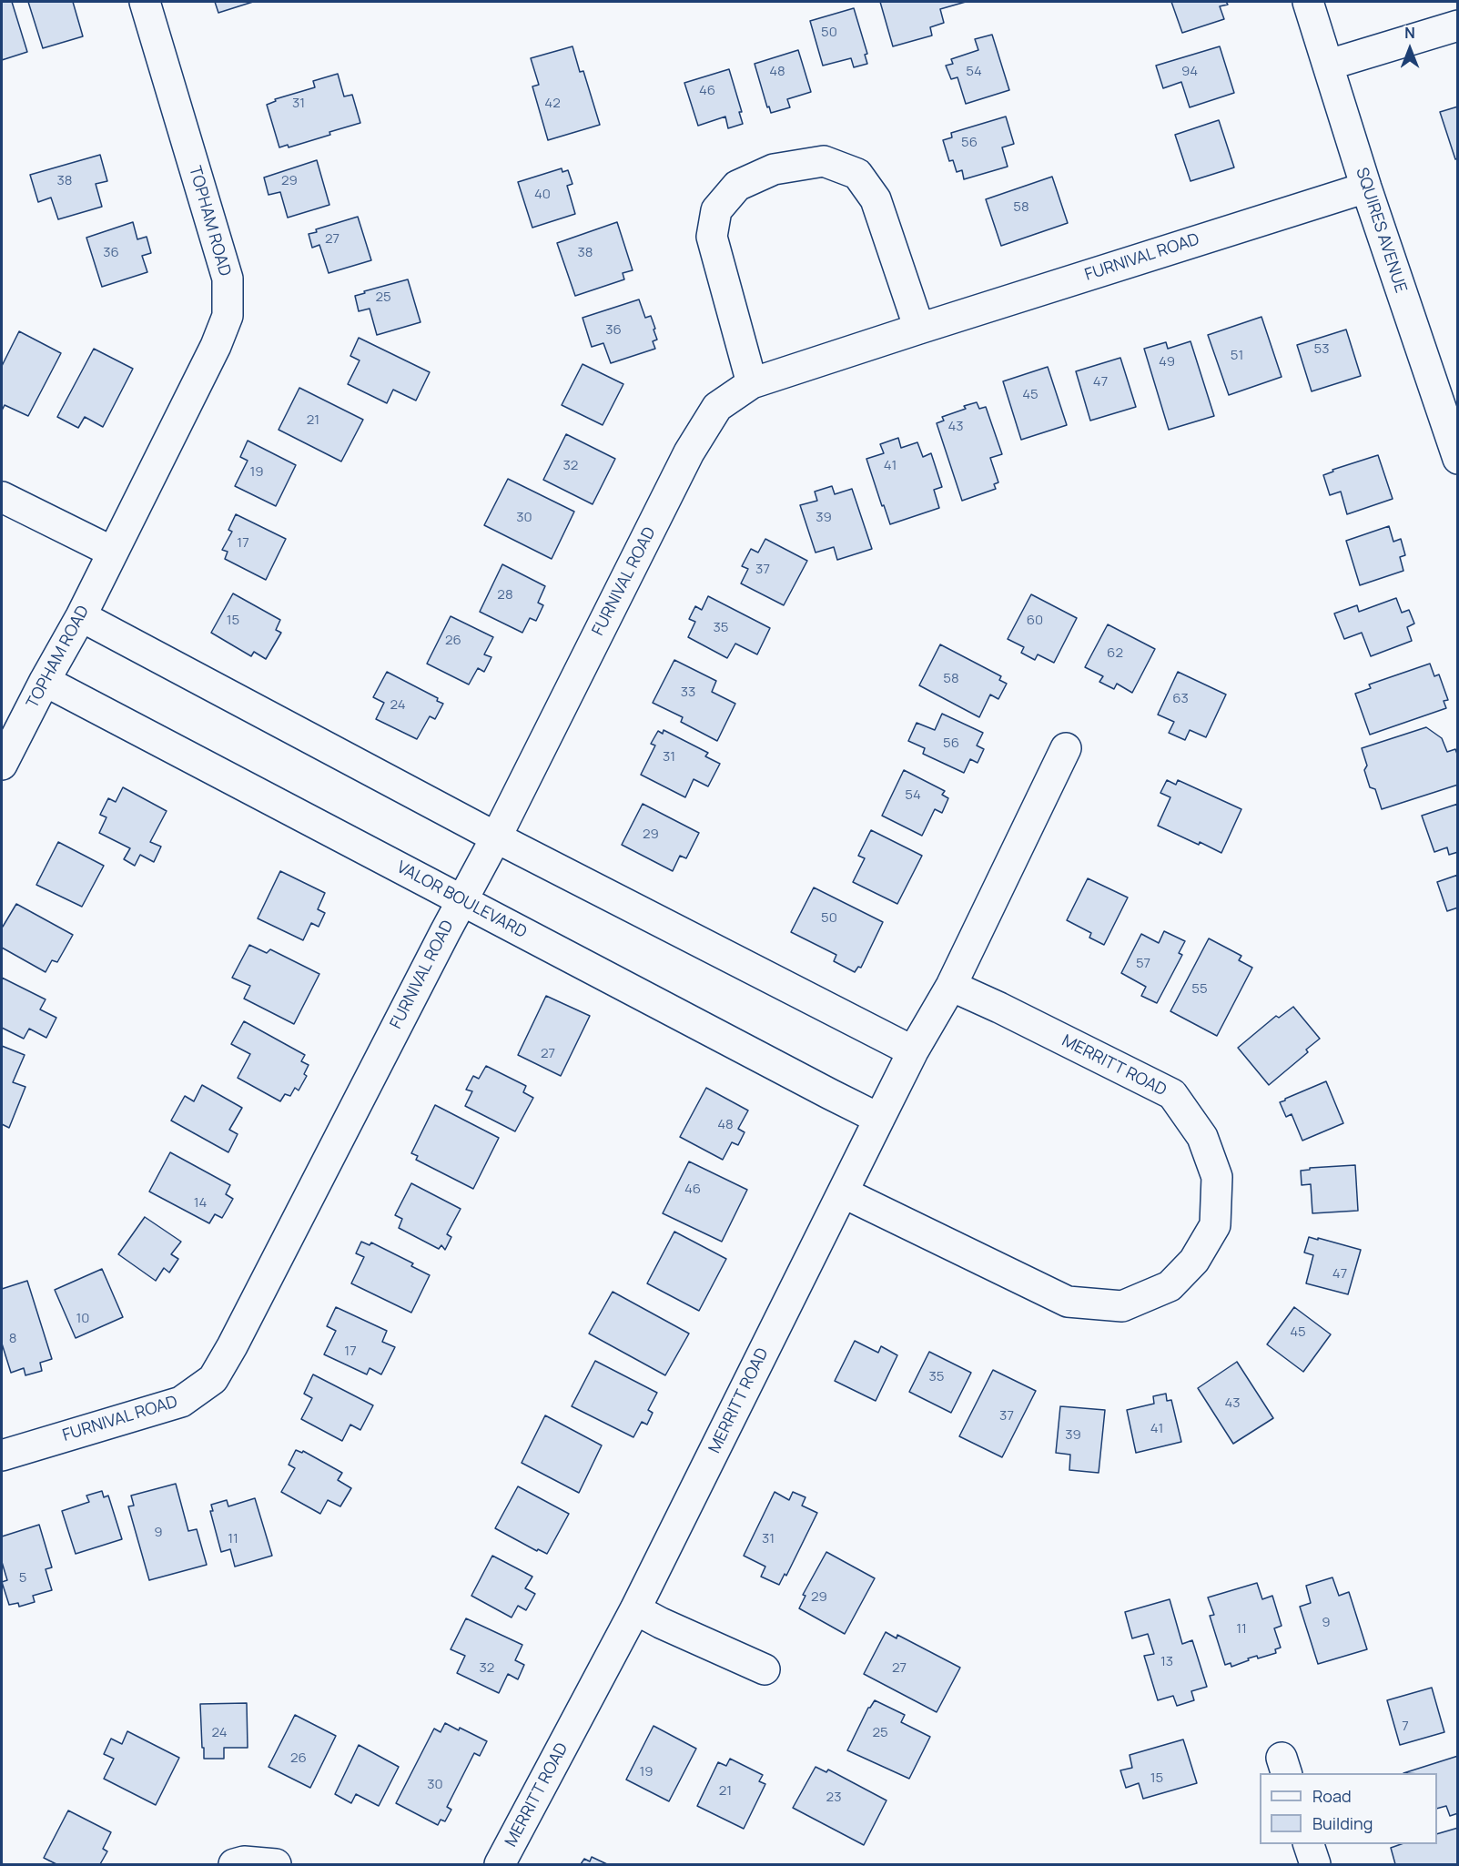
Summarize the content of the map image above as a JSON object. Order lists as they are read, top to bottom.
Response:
{
  "streets": {
    "street": [
      "TOPHAM ROAD",
      "SQUIRES AVENUE",
      "FURNIVAL ROAD",
      "VALOR BOULEVARD",
      "MERRITT ROAD"
    ]
  },
  "crossings": [
    ["TOPHAM ROAD", "VALOR BOULEVARD"],
    ["SQUIRES AVENUE", "FURNIVAL ROAD"],
    ["FURNIVAL ROAD", "VALOR BOULEVARD"],
    ["VALOR BOULEVARD", "MERRITT ROAD"]
  ],
  "house_numbers": [
    "50",
    "48",
    "54",
    "94",
    "46",
    "31",
    "42",
    "56",
    "38",
    "29",
    "40",
    "58",
    "27",
    "36",
    "38",
    "25",
    "36",
    "53",
    "51",
    "49",
    "47",
    "45",
    "21",
    "43",
    "32",
    "41",
    "19",
    "30",
    "39",
    "17",
    "37",
    "28",
    "15",
    "60",
    "35",
    "26",
    "62",
    "58",
    "33",
    "63",
    "24",
    "56",
    "31",
    "54",
    "29",
    "50",
    "57",
    "55",
    "27",
    "48",
    "46",
    "14",
    "47",
    "10",
    "45",
    "8",
    "17",
    "35",
    "43",
    "37",
    "41",
    "39",
    "9",
    "11",
    "31",
    "5",
    "29",
    "9",
    "11",
    "13",
    "32",
    "27",
    "7",
    "24",
    "25",
    "26",
    "19",
    "15",
    "30",
    "21",
    "23"
  ],
  "legend": ["Road", "Building"],
  "north": "top"
}
